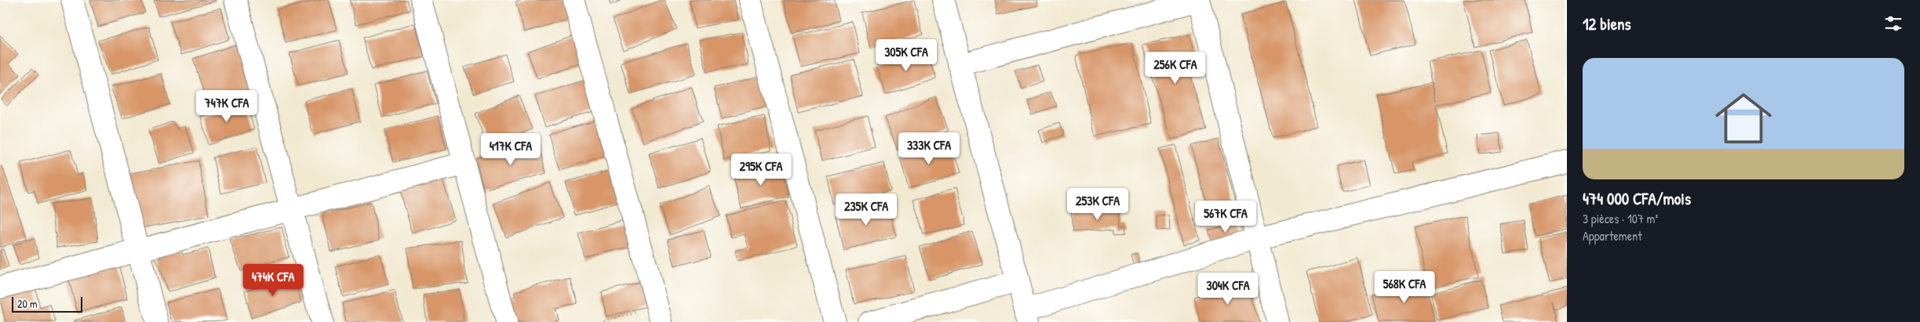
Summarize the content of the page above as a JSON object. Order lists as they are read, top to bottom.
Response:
{
  "scale_bar": "20 m",
  "page": {
    "heading": "12 biens",
    "price": [
      "305K CFA",
      "256K CFA",
      "747K CFA",
      "333K CFA",
      "417K CFA",
      "295K CFA",
      "253K CFA",
      "235K CFA",
      "567K CFA",
      "474K CFA",
      "568K CFA",
      "304K CFA"
    ],
    "list": [
      {
        "name": "474 000 CFA/mois",
        "note": "3 pièces · 107 m² · Appartement"
      }
    ],
    "scale": "20 m"
  }
}
